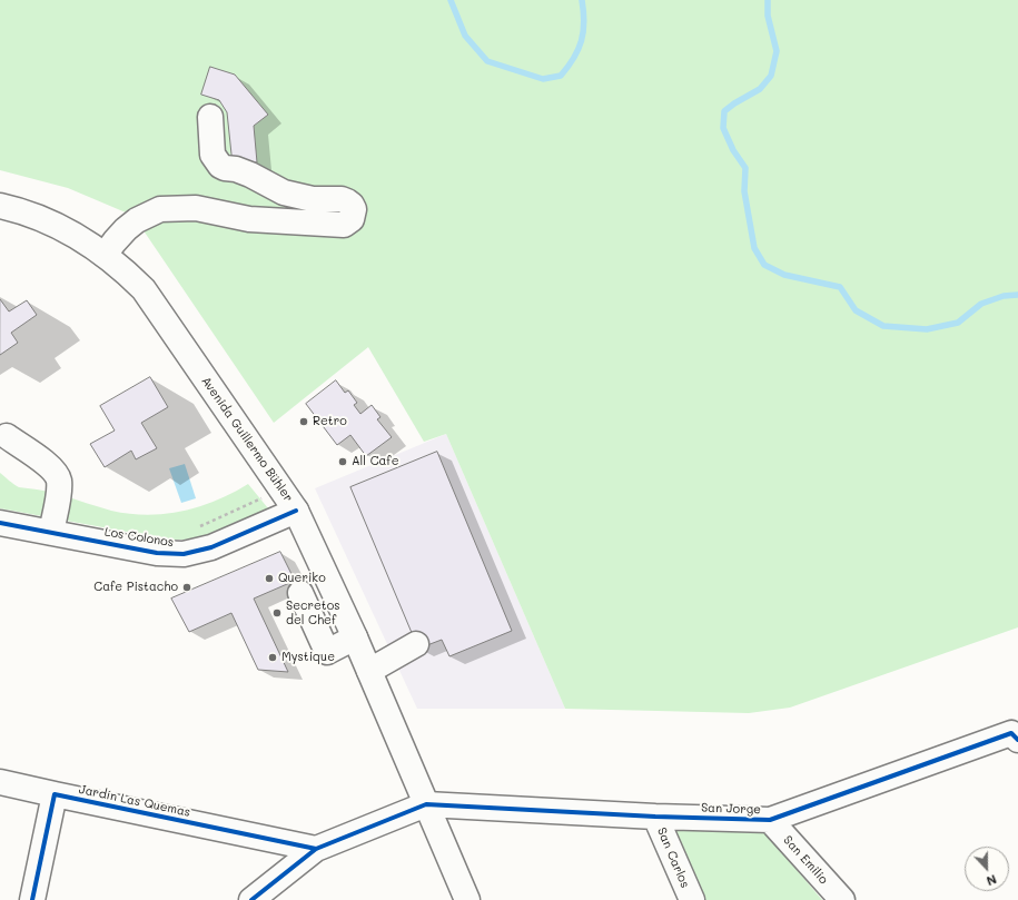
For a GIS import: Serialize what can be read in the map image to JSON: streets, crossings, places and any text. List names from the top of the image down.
{
  "streets": {
    "street": [
      "Avenida Guillermo Bühler",
      "Los Colonos",
      "Jardín Las Quemas",
      "San Jorge",
      "San Carlos",
      "San Emilio"
    ]
  },
  "crossings": [
    ["Avenida Guillermo Bühler", "Los Colonos"],
    ["Avenida Guillermo Bühler", "San Jorge"],
    ["San Jorge", "San Carlos"],
    ["San Jorge", "San Emilio"]
  ],
  "places": [
    "Retro",
    "All Cafe",
    "Queriko",
    "Cafe Pistacho",
    "Secretos del Chef",
    "Mystique"
  ],
  "north": "bottom"
}
